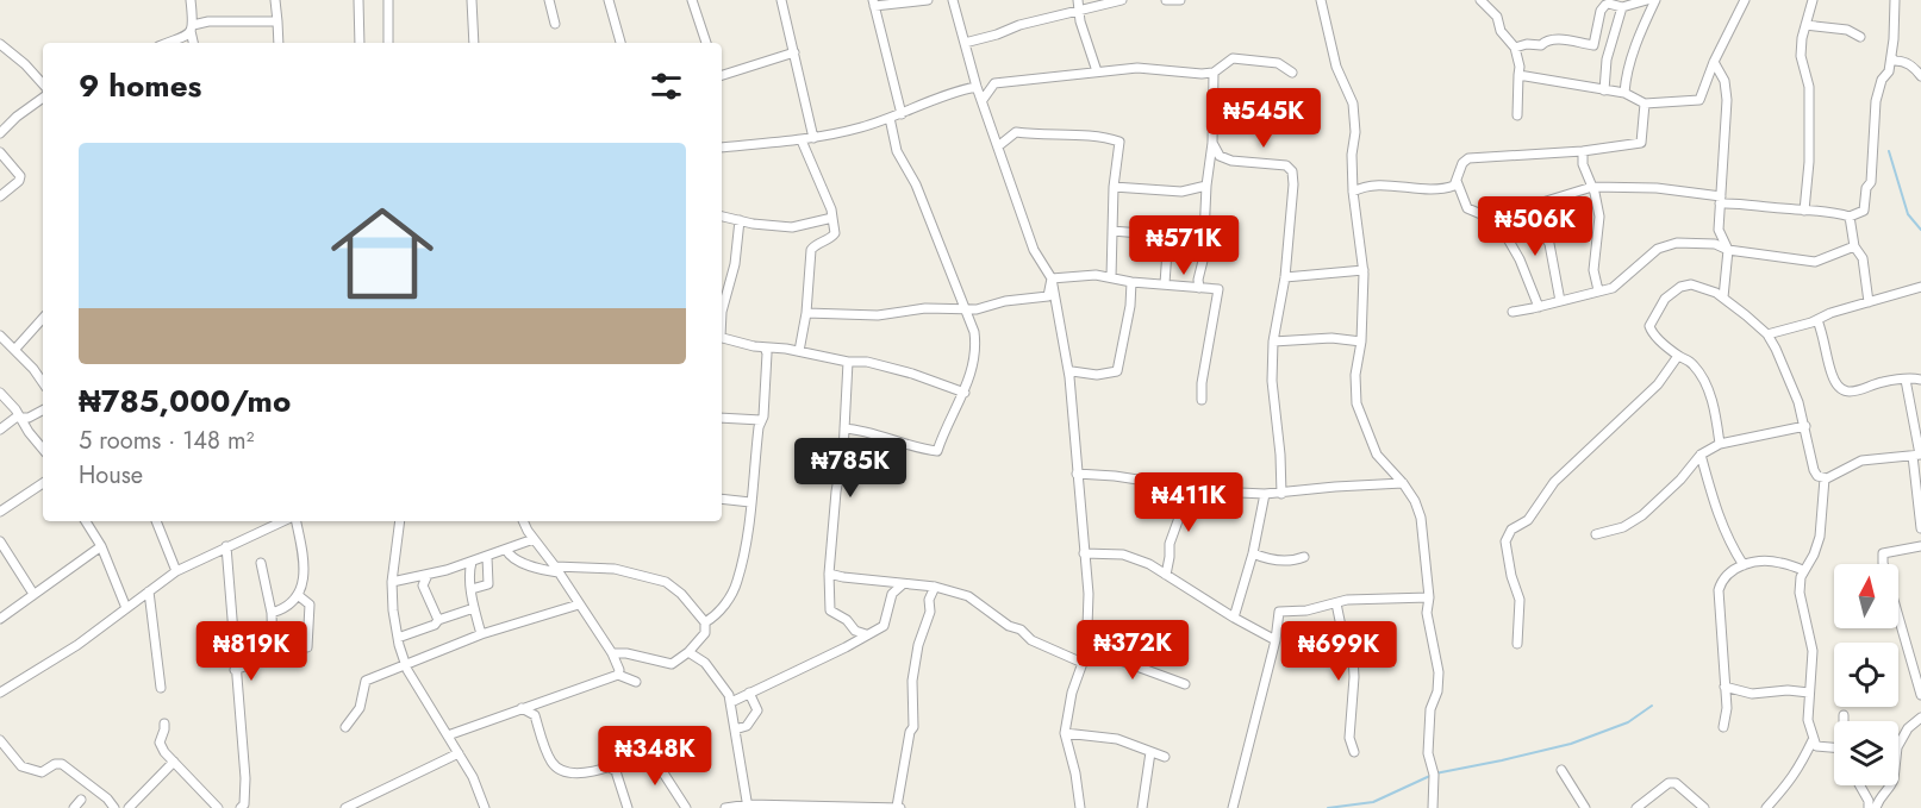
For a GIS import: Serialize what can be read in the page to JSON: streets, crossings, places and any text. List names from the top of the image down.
{
  "north": "top",
  "page": {
    "heading": "9 homes",
    "price": [
      "₦545K",
      "₦506K",
      "₦571K",
      "₦785K",
      "₦411K",
      "₦372K",
      "₦819K",
      "₦699K",
      "₦348K"
    ],
    "list": [
      {
        "name": "₦785,000/mo",
        "note": "5 rooms · 148 m² · House"
      }
    ]
  }
}
